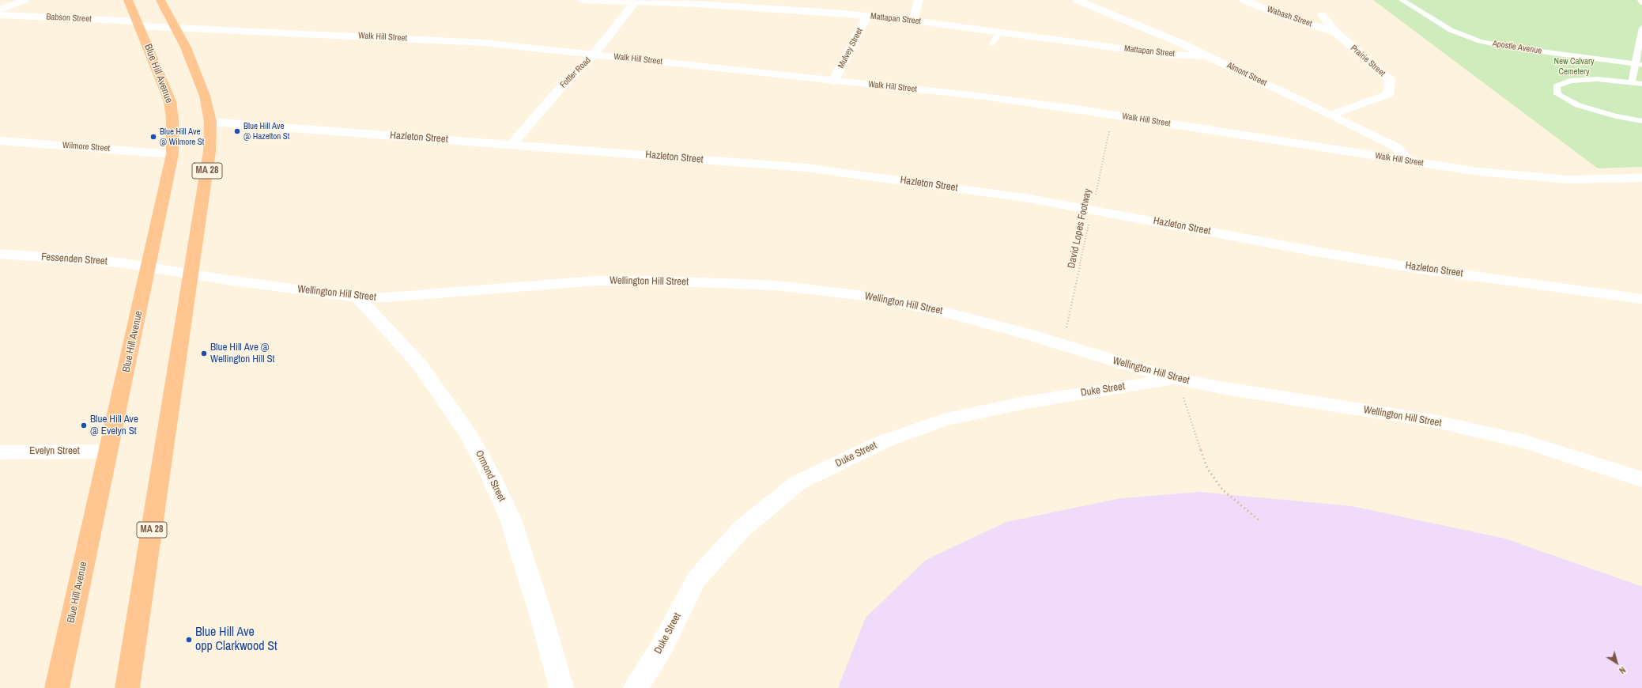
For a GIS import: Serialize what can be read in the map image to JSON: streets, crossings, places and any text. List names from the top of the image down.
{
  "streets": {
    "highway": ["Blue Hill Avenue", "MA 28"],
    "street": [
      "Wabash Street",
      "Babson Street",
      "Mattapan Street",
      "Walk Hill Street",
      "Mulvey Street",
      "Prairie Street",
      "Fottler Road",
      "Almont Street",
      "Hazleton Street",
      "Wilmore Street",
      "Fessenden Street",
      "Wellington Hill Street",
      "Duke Street",
      "Evelyn Street",
      "Ormond Street"
    ],
    "lane": ["Apostle Avenue"],
    "path": ["David Lopes Footway"]
  },
  "crossings": [
    ["Wabash Street", "Prairie Street"],
    ["Babson Street", "Walk Hill Street"],
    ["Babson Street", "Blue Hill Avenue"],
    ["Mattapan Street", "Mulvey Street"],
    ["Mattapan Street", "Fottler Road"],
    ["Mattapan Street", "Almont Street"],
    ["Walk Hill Street", "Mulvey Street"],
    ["Walk Hill Street", "Fottler Road"],
    ["Walk Hill Street", "Blue Hill Avenue"],
    ["Walk Hill Street", "Almont Street"],
    ["Walk Hill Street", "MA 28"],
    ["Walk Hill Street", "David Lopes Footway"],
    ["Prairie Street", "Almont Street"],
    ["Fottler Road", "Hazleton Street"],
    ["Blue Hill Avenue", "Wilmore Street"],
    ["Blue Hill Avenue", "Fessenden Street"],
    ["Blue Hill Avenue", "Wellington Hill Street"],
    ["Blue Hill Avenue", "Evelyn Street"],
    ["Hazleton Street", "MA 28"],
    ["Hazleton Street", "David Lopes Footway"],
    ["MA 28", "Wellington Hill Street"],
    ["David Lopes Footway", "Wellington Hill Street"],
    ["Fessenden Street", "Wellington Hill Street"],
    ["Wellington Hill Street", "Duke Street"],
    ["Wellington Hill Street", "Ormond Street"]
  ],
  "parks": ["New Calvary Cemetery"],
  "places": [
    "Blue Hill Ave @ Hazelton St",
    "Blue Hill Ave @ Wilmore St",
    "Blue Hill Ave @ Wellington Hill St",
    "Blue Hill Ave @ Evelyn St",
    "Blue Hill Ave opp Clarkwood St"
  ],
  "north": "bottom right"
}
